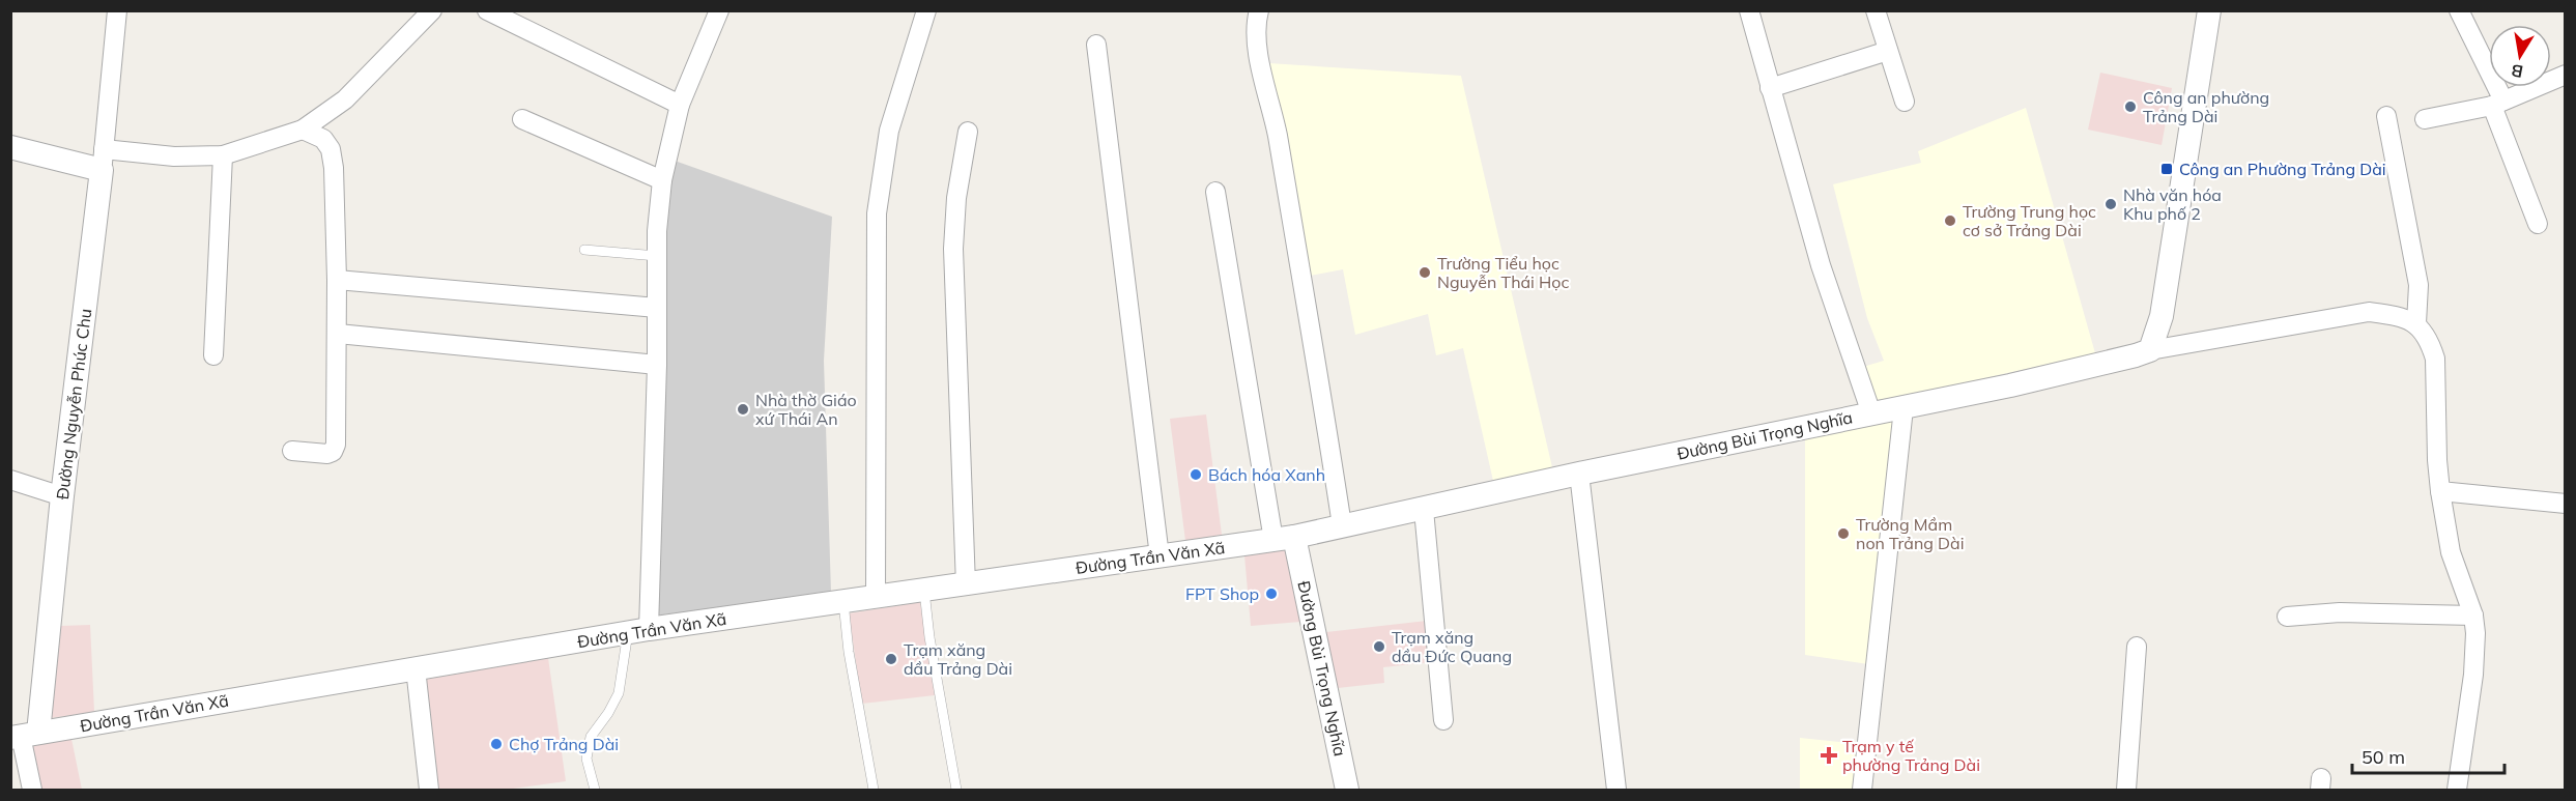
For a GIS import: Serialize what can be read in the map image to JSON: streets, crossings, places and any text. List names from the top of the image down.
{
  "streets": {
    "street": ["Đường Nguyễn Phúc Chu", "Đường Bùi Trọng Nghĩa", "Đường Trần Văn Xã"]
  },
  "crossings": [
    ["Đường Nguyễn Phúc Chu", "Đường Trần Văn Xã"],
    ["Đường Bùi Trọng Nghĩa", "Đường Trần Văn Xã"]
  ],
  "places": {
    "other": [
      "Công an phường Trảng Dài",
      "Nhà văn hóa Khu phố 2",
      "Trường Trung học cơ sở Trảng Dài",
      "Trường Tiểu học Nguyễn Thái Học",
      "Nhà thờ Giáo xứ Thái An",
      "Bách hóa Xanh",
      "Trường Mầm non Trảng Dài",
      "FPT Shop",
      "Trạm xăng dầu Đức Quang",
      "Trạm xăng dầu Trảng Dài",
      "Chợ Trảng Dài"
    ],
    "transit": ["Công an Phường Trảng Dài"],
    "health": ["Trạm y tế phường Trảng Dài"]
  },
  "scale_bar": "50 m",
  "north": "bottom"
}
